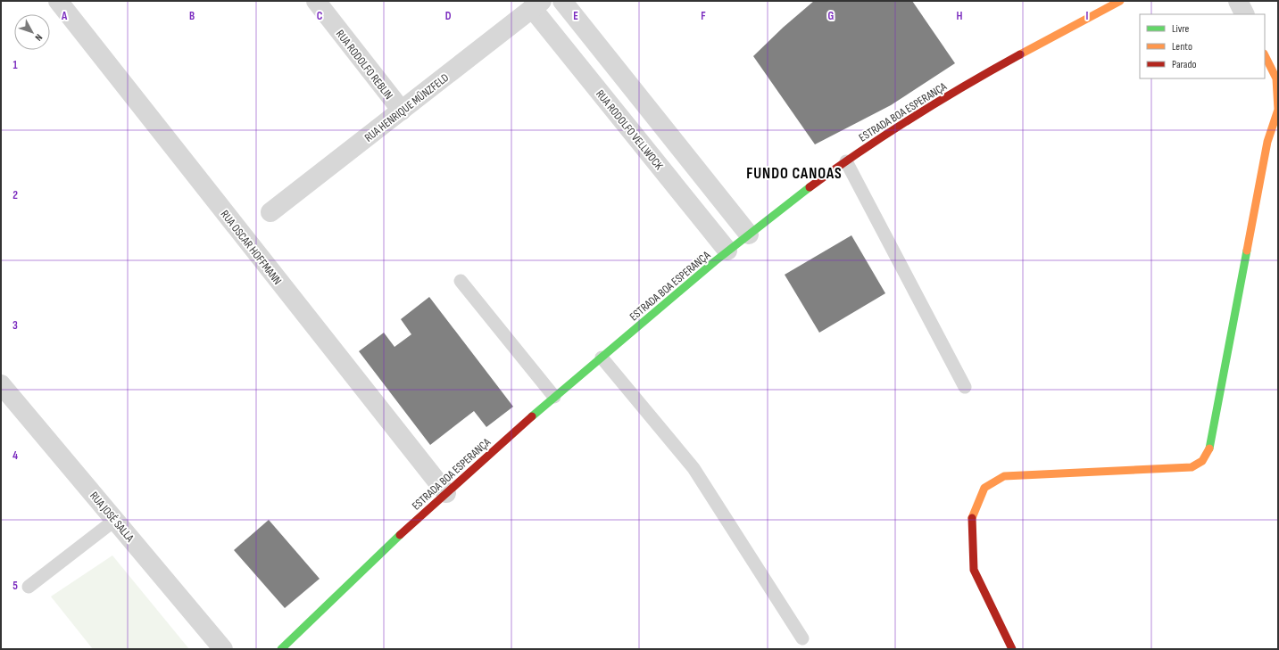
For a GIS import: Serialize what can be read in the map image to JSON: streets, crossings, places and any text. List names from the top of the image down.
{
  "streets": {
    "street": [
      "RUA RODOLFO REBLIN",
      "RUA HENRIQUE MÜNZFELD",
      "ESTRADA BOA ESPERANÇA",
      "RUA RODOLFO VELLWOCK",
      "RUA OSCAR HOFFMANN",
      "RUA JOSÉ SALLA"
    ]
  },
  "crossings": [
    ["RUA RODOLFO REBLIN", "RUA HENRIQUE MÜNZFELD"],
    ["RUA HENRIQUE MÜNZFELD", "RUA RODOLFO VELLWOCK"],
    ["ESTRADA BOA ESPERANÇA", "RUA RODOLFO VELLWOCK"],
    ["ESTRADA BOA ESPERANÇA", "RUA OSCAR HOFFMANN"]
  ],
  "districts": ["FUNDO CANOAS"],
  "legend": ["Livre", "Lento", "Parado"],
  "north": "bottom right",
  "grid": {
    "columns": [
      "A",
      "B",
      "C",
      "D",
      "E",
      "F",
      "G",
      "H",
      "I"
    ],
    "rows": [
      "1",
      "2",
      "3",
      "4",
      "5"
    ]
  }
}
